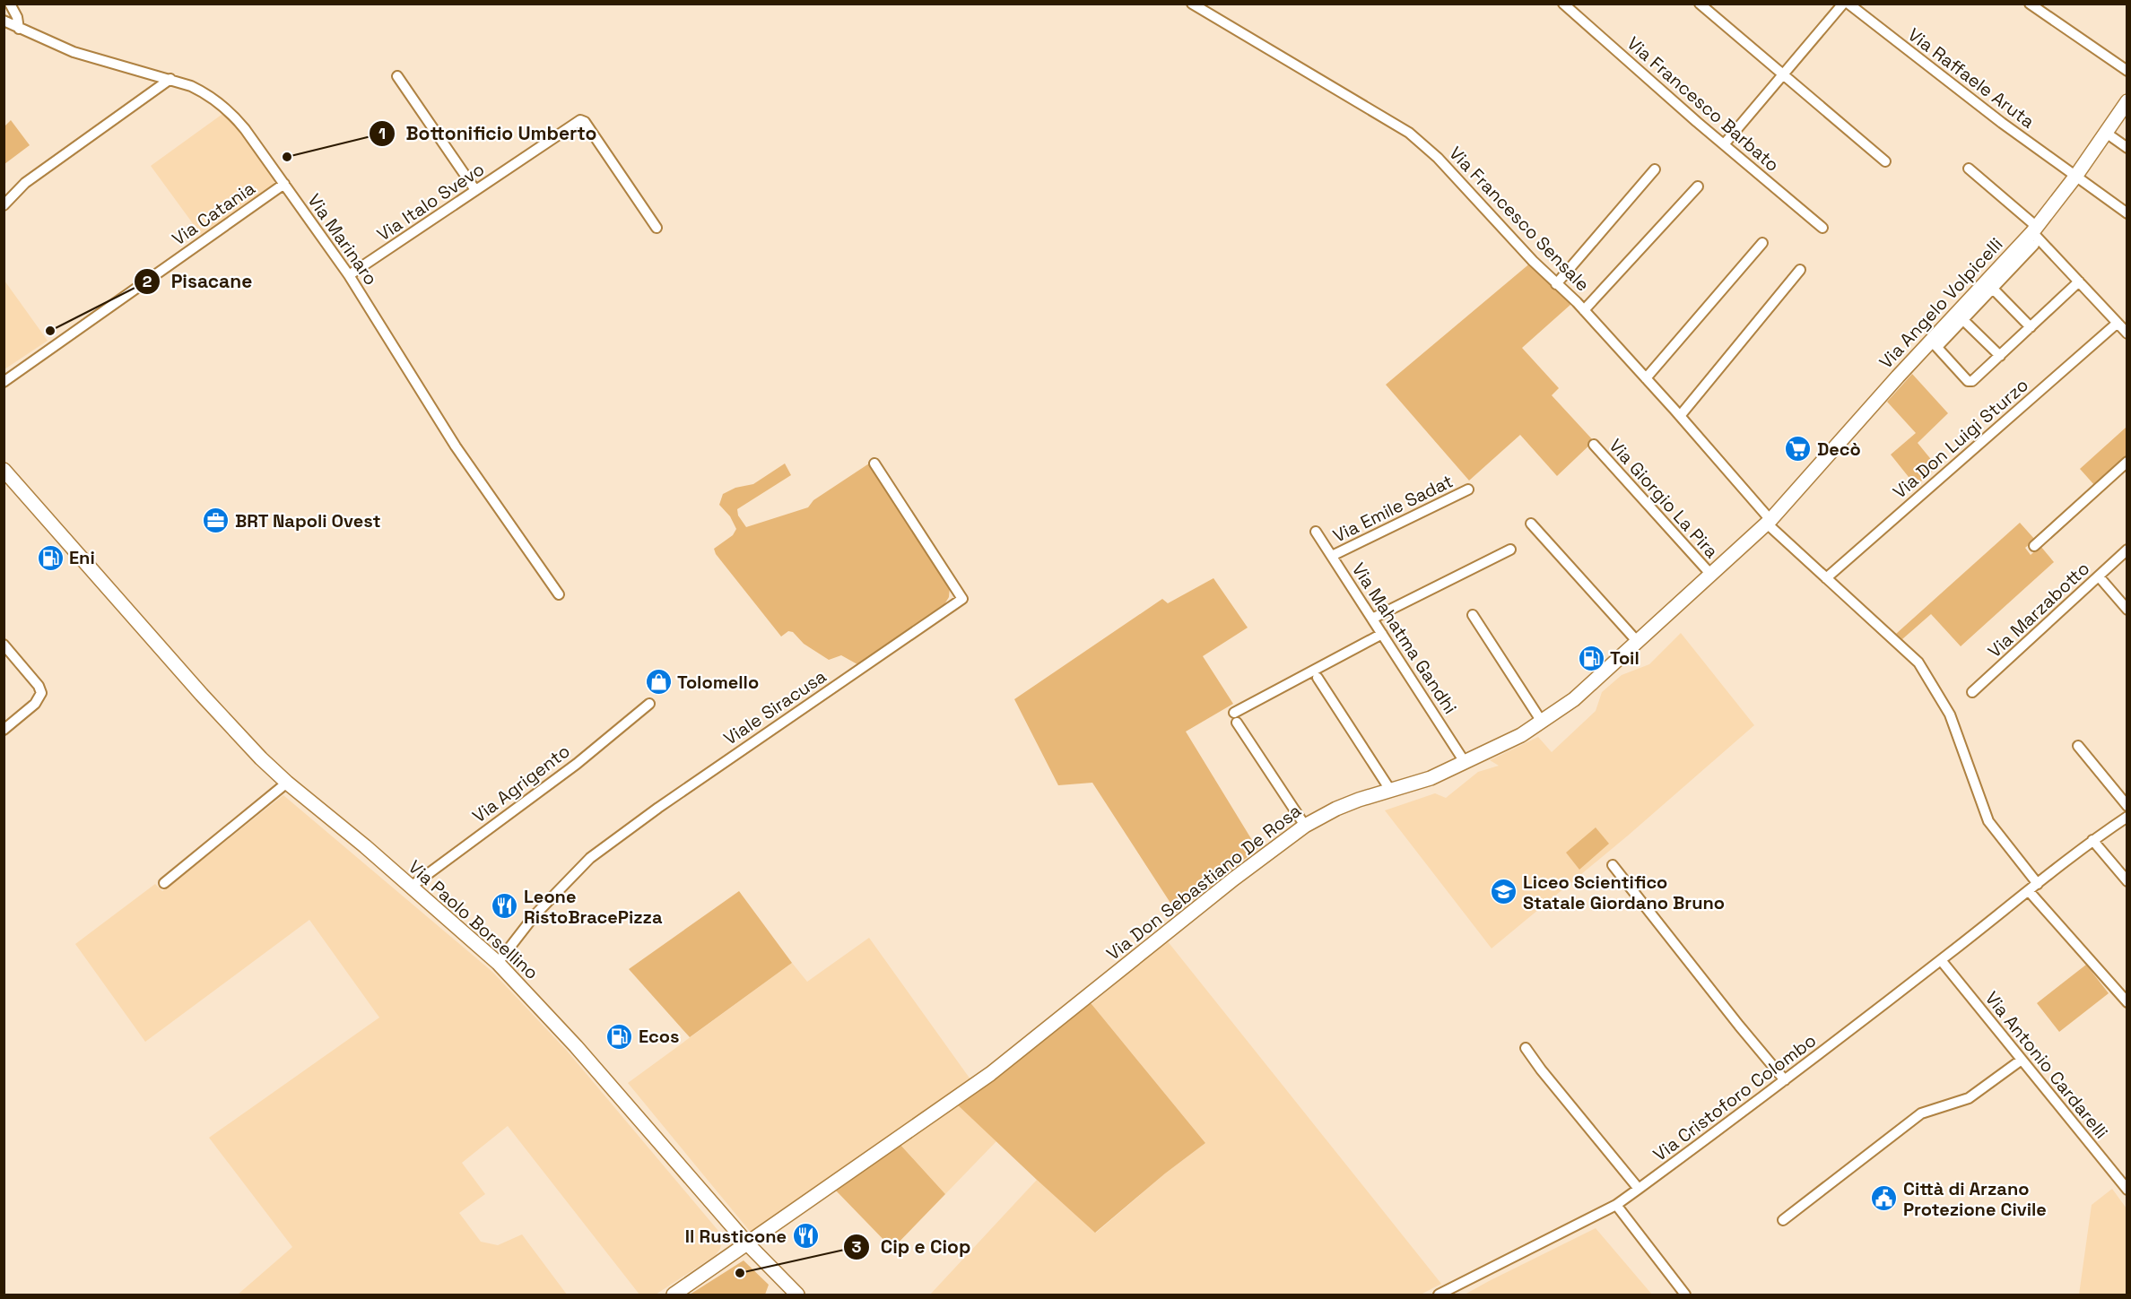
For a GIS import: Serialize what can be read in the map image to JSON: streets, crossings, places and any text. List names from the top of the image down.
{
  "streets": {
    "street": [
      "Via Raffaele Aruta",
      "Via Francesco Barbato",
      "Via Italo Svevo",
      "Via Catania",
      "Via Francesco Sensale",
      "Via Marinaro",
      "Via Angelo Volpicelli",
      "Via Don Luigi Sturzo",
      "Via Giorgio La Pira",
      "Via Emile Sadat",
      "Via Marzabotto",
      "Via Mahatma Gandhi",
      "Viale Siracusa",
      "Via Agrigento",
      "Via Don Sebastiano De Rosa",
      "Via Paolo Borsellino",
      "Via Antonio Cardarelli",
      "Via Cristoforo Colombo"
    ]
  },
  "crossings": [
    ["Via Raffaele Aruta", "Via Angelo Volpicelli"],
    ["Via Italo Svevo", "Via Marinaro"],
    ["Via Catania", "Via Marinaro"],
    ["Via Francesco Sensale", "Via Angelo Volpicelli"],
    ["Via Francesco Sensale", "Via Don Luigi Sturzo"],
    ["Via Francesco Sensale", "Via Don Sebastiano De Rosa"],
    ["Via Francesco Sensale", "Via Cristoforo Colombo"],
    ["Via Angelo Volpicelli", "Via Don Sebastiano De Rosa"],
    ["Via Giorgio La Pira", "Via Don Sebastiano De Rosa"],
    ["Via Emile Sadat", "Via Mahatma Gandhi"],
    ["Via Mahatma Gandhi", "Via Don Sebastiano De Rosa"],
    ["Viale Siracusa", "Via Paolo Borsellino"],
    ["Via Agrigento", "Via Paolo Borsellino"],
    ["Via Don Sebastiano De Rosa", "Via Paolo Borsellino"],
    ["Via Antonio Cardarelli", "Via Cristoforo Colombo"]
  ],
  "places": {
    "other": ["Bottonificio Umberto", "Pisacane", "Cip e Ciop"],
    "supermarket": ["Decò"],
    "office": ["BRT Napoli Ovest"],
    "fuel station": ["Eni", "Toil", "Ecos"],
    "shop": ["Tolomello"],
    "school or university": ["Liceo Scientifico Statale Giordano Bruno"],
    "restaurant": ["Leone RistoBracePizza", "Il Rusticone"],
    "public building": ["Città di Arzano Protezione Civile"]
  }
}
